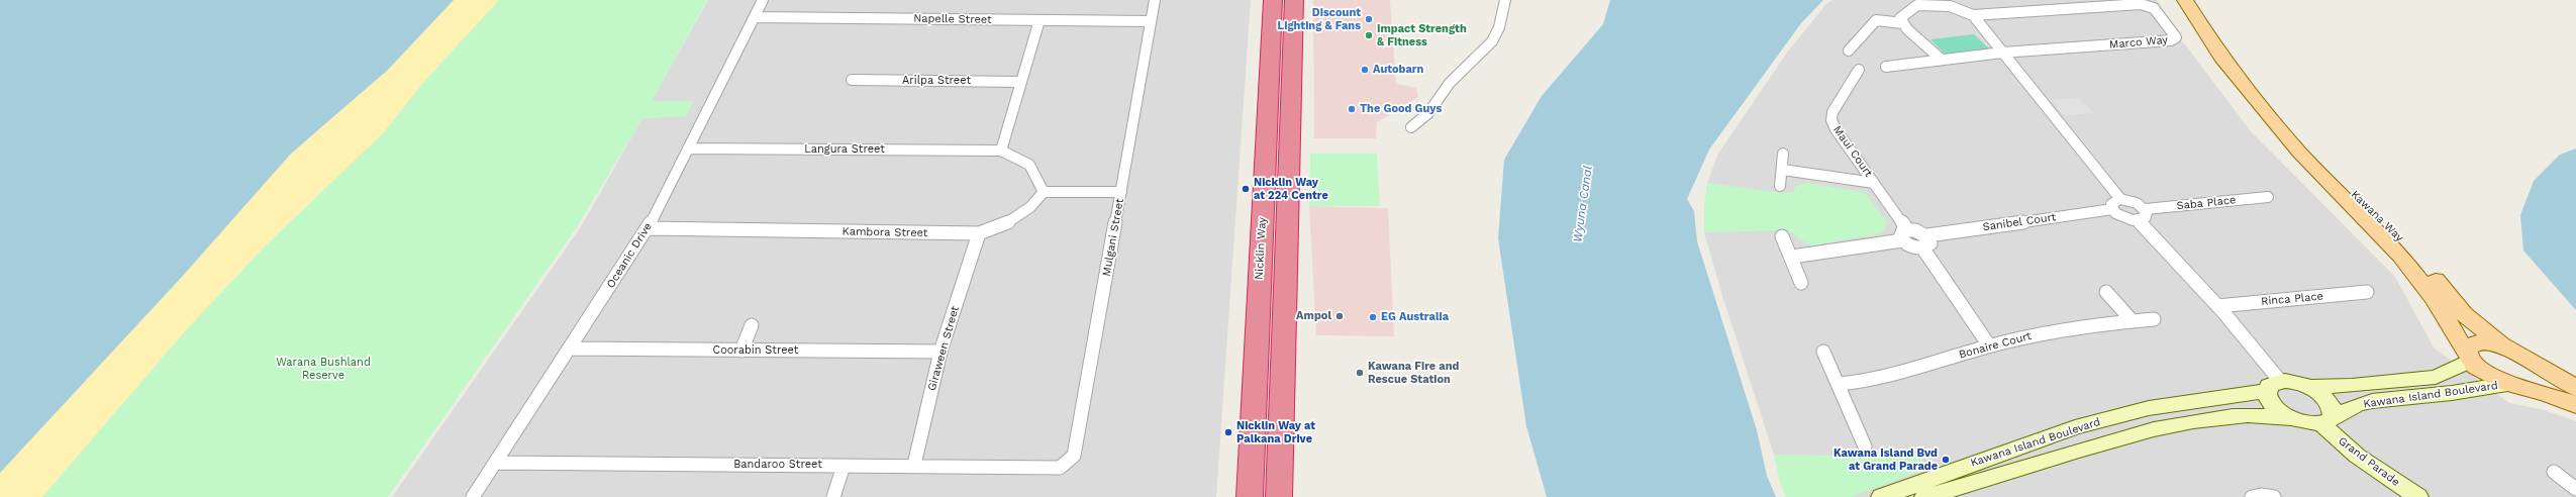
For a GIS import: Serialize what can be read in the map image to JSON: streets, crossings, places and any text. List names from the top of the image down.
{
  "streets": {
    "highway": ["Nicklin Way"],
    "main road": ["Kawana Way", "Kawana Island Boulevard", "Grand Parade"],
    "street": [
      "Napelle Street",
      "Marco Way",
      "Arilpa Street",
      "Langura Street",
      "Maui Court",
      "Saba Place",
      "Sanibel Court",
      "Kambora Street",
      "Mulgani Street",
      "Oceanic Drive",
      "Rinca Place",
      "Bonaire Court",
      "Giraween Street",
      "Coorabin Street",
      "Bandaroo Street"
    ]
  },
  "crossings": [
    ["Napelle Street", "Mulgani Street"],
    ["Napelle Street", "Oceanic Drive"],
    ["Langura Street", "Oceanic Drive"],
    ["Kawana Way", "Kawana Island Boulevard"],
    ["Kambora Street", "Oceanic Drive"],
    ["Kambora Street", "Giraween Street"],
    ["Mulgani Street", "Bandaroo Street"],
    ["Oceanic Drive", "Coorabin Street"],
    ["Oceanic Drive", "Bandaroo Street"],
    ["Giraween Street", "Coorabin Street"],
    ["Giraween Street", "Bandaroo Street"],
    ["Kawana Island Boulevard", "Grand Parade"]
  ],
  "water": ["Wyuna Canal"],
  "parks": ["Warana Bushland Reserve"],
  "places": [
    "Discount Lighting & Fans",
    "Impact Strength & Fitness",
    "Autobarn",
    "The Good Guys",
    "Nicklin Way at 224 Centre",
    "Ampol",
    "EG Australia",
    "Kawana Fire and Rescue Station",
    "Nicklin Way at Palkana Drive",
    "Kawana Island Bvd at Grand Parade"
  ]
}
